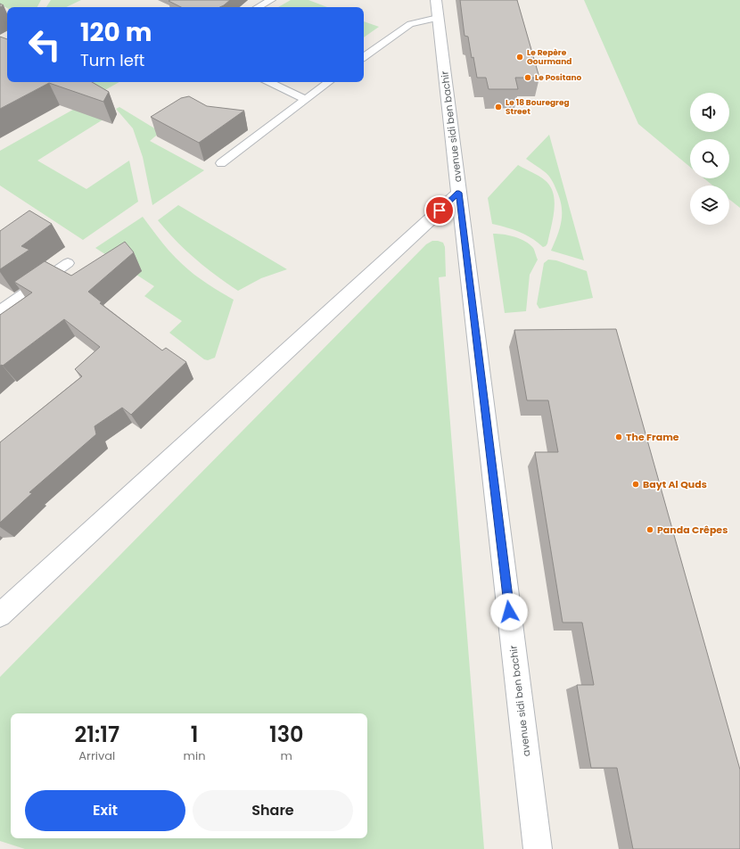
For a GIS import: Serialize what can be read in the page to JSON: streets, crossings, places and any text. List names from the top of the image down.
{
  "streets": {
    "street": ["avenue sidi ben bachir"]
  },
  "places": [
    "Le Repère Gourmand",
    "Le Positano",
    "Le 18 Bouregreg Street",
    "The Frame",
    "Bayt Al Quds",
    "Panda Crêpes"
  ],
  "page": {
    "turn": ["120 m", "Turn left"],
    "eta": [
      "21:17",
      "Arrival",
      "1",
      "min",
      "130",
      "m"
    ],
    "buttons": ["Exit", "Share"]
  }
}
